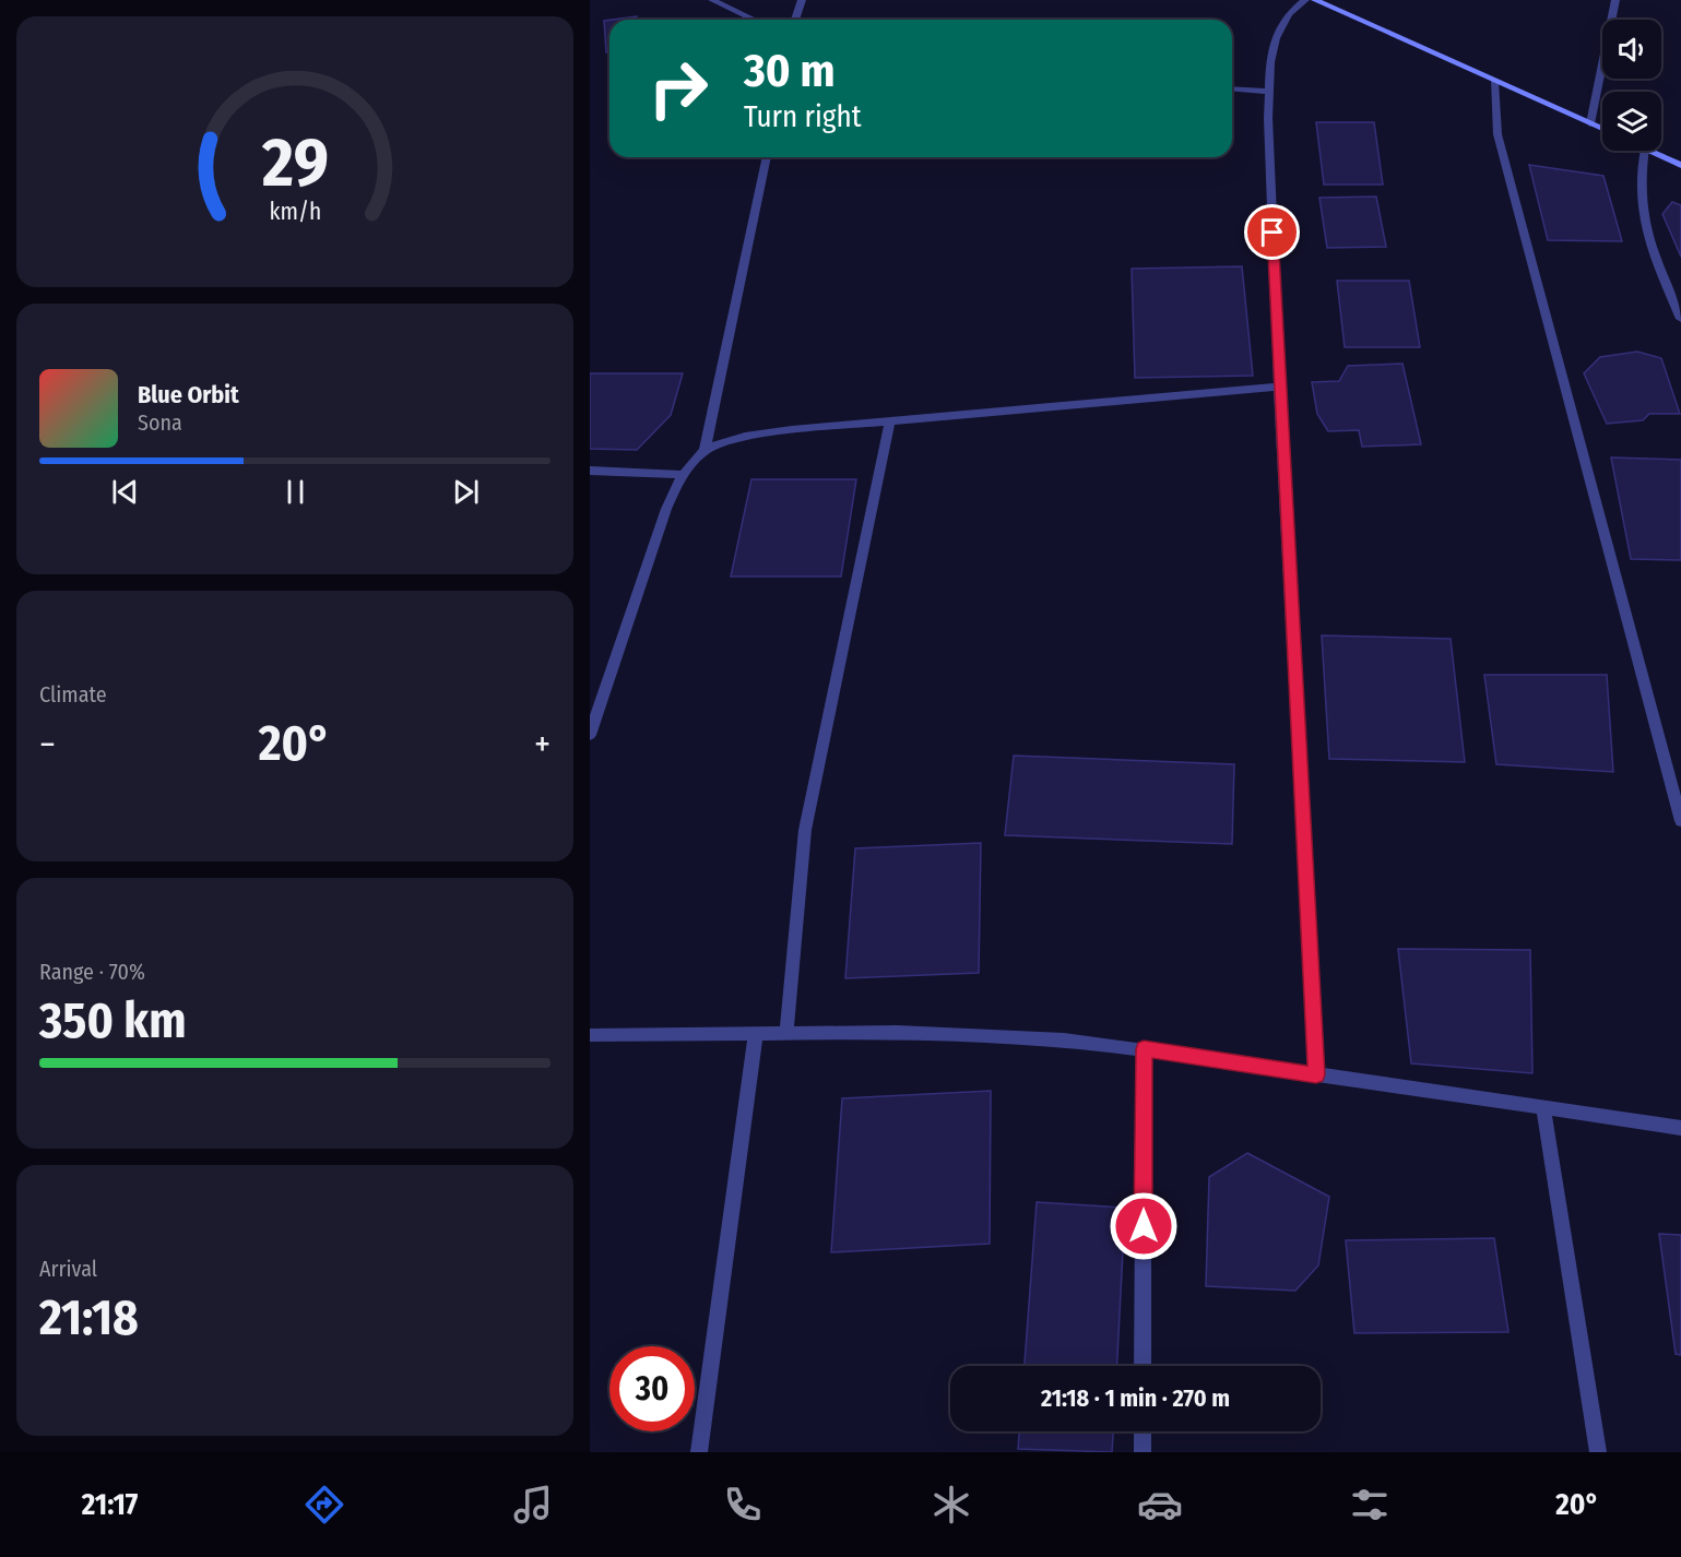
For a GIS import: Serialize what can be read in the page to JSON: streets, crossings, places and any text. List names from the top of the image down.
{
  "page": {
    "turn": ["30 m", "Turn right"],
    "song": ["Blue Orbit", "Sona"],
    "tile": [
      "Climate",
      ["Range · 70%", "350 km"],
      ["Arrival", "21:18"]
    ],
    "heat": ["−", "20°", "+"],
    "limit": "30",
    "trip": "21:18 · 1 min · 270 m",
    "tabs": ["21:17", "20°"],
    "gauge": ["29", "km/h"]
  }
}
